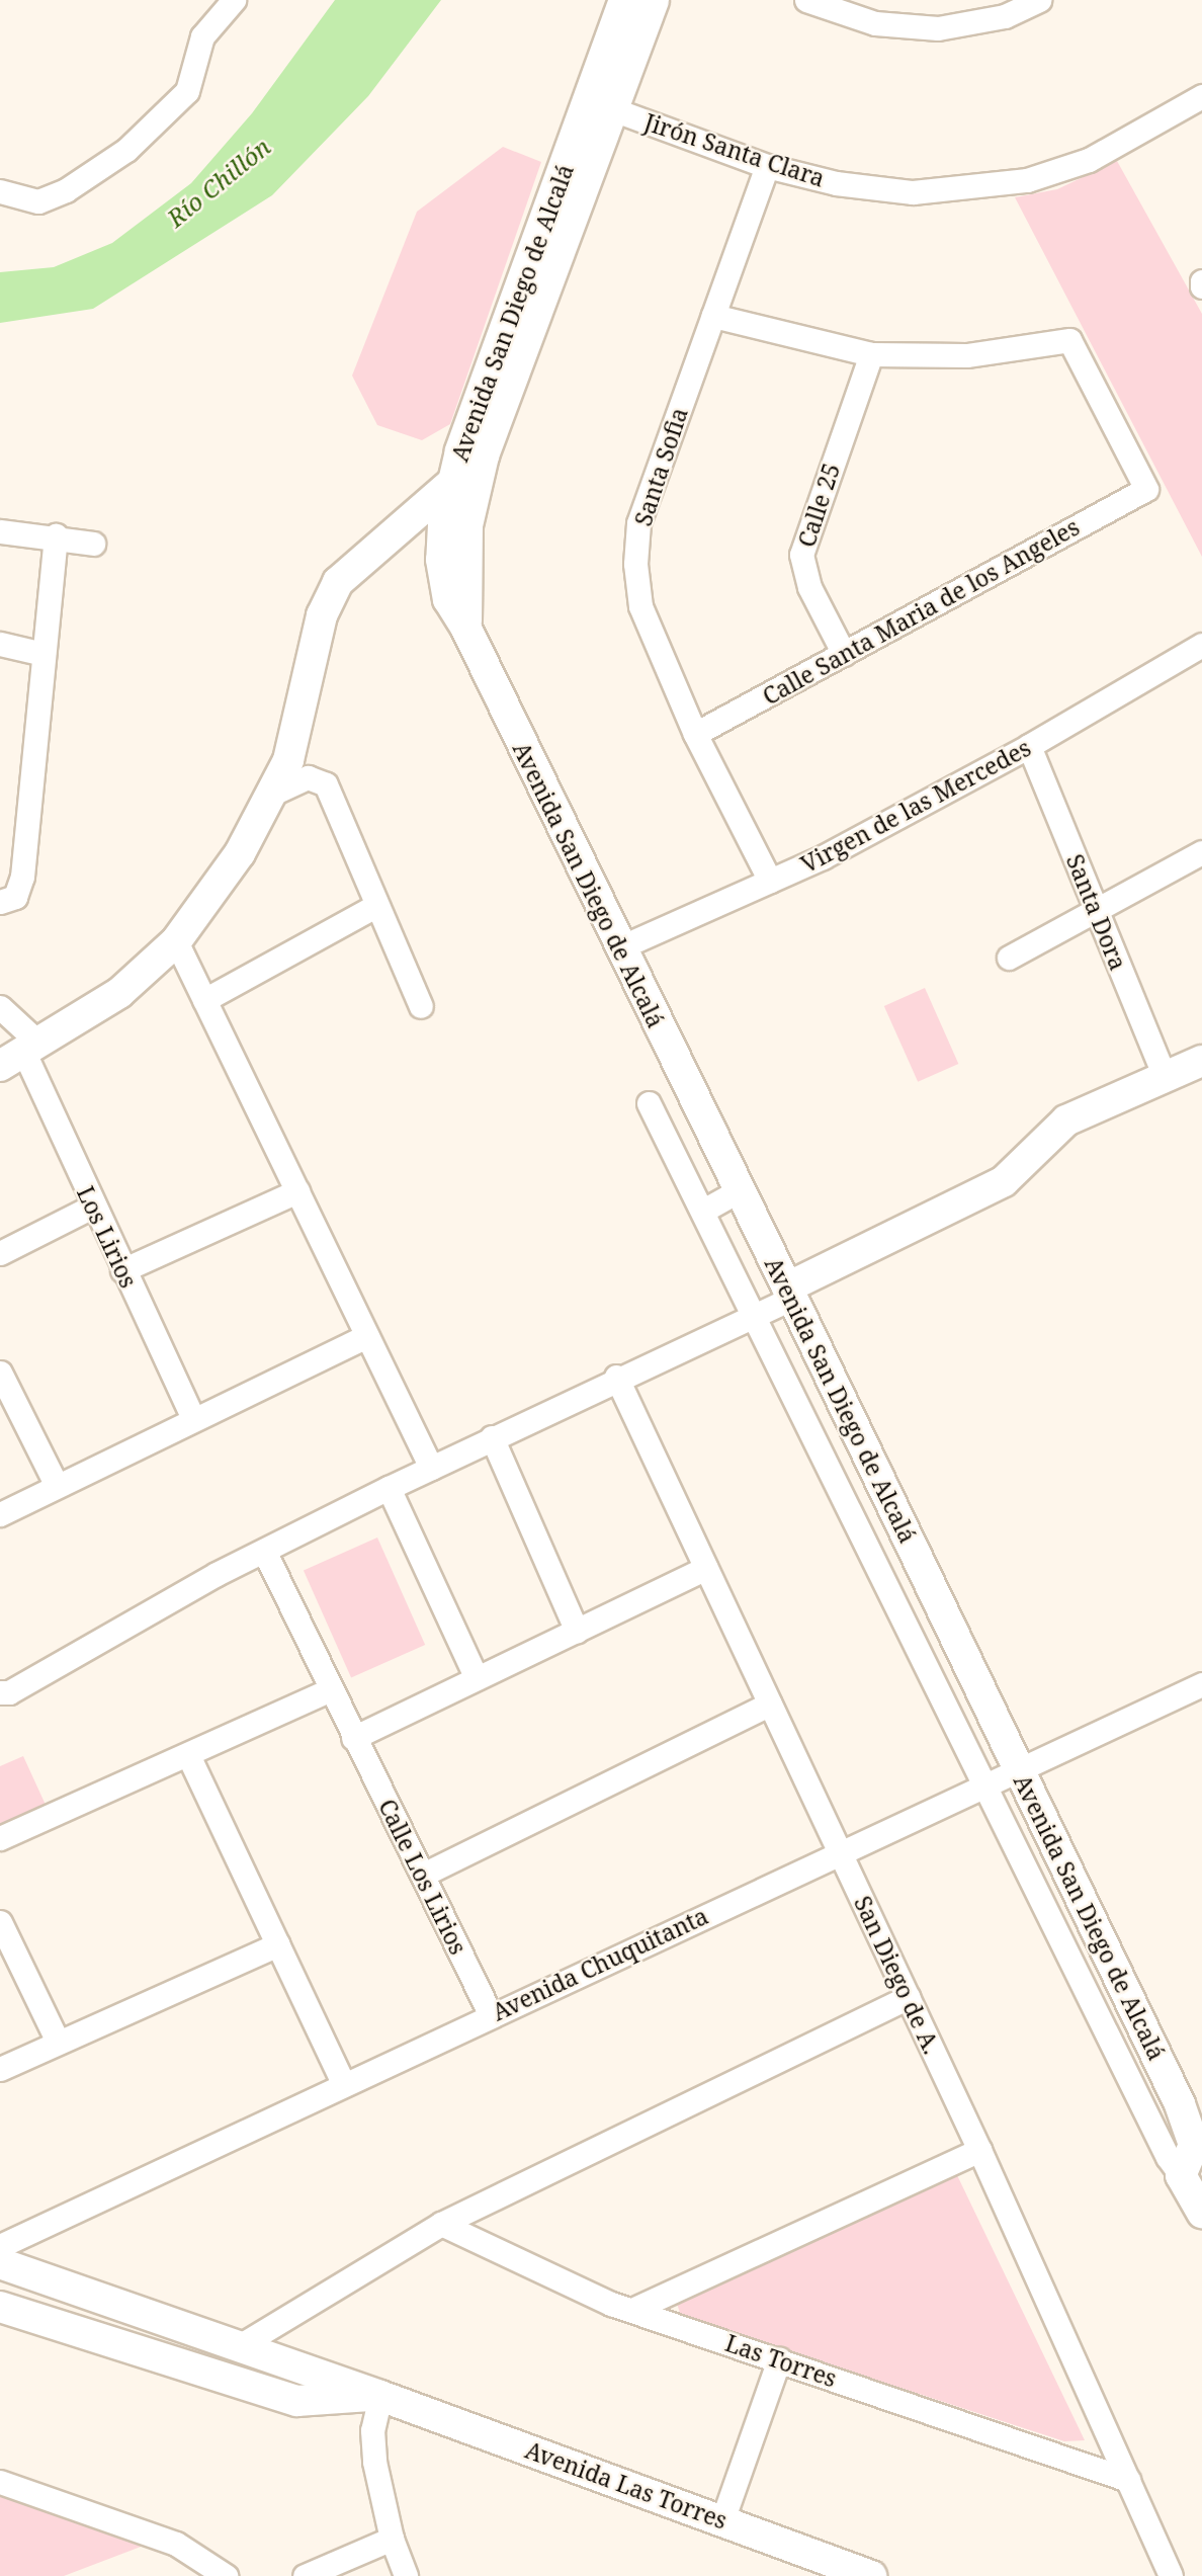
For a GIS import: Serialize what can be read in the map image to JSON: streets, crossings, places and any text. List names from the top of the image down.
{
  "streets": {
    "street": [
      "Jirón Santa Clara",
      "Avenida San Diego de Alcalá",
      "Santa Sofia",
      "Calle 25",
      "Calle Santa Maria de los Angeles",
      "Virgen de las Mercedes",
      "Santa Dora",
      "Los Lirios",
      "Calle Los Lirios",
      "Avenida Chuquitanta",
      "San Diego de A.",
      "Las Torres",
      "Avenida Las Torres"
    ]
  },
  "crossings": [
    ["Jirón Santa Clara", "Avenida San Diego de Alcalá"],
    ["Jirón Santa Clara", "Santa Sofia"],
    ["Avenida San Diego de Alcalá", "Virgen de las Mercedes"],
    ["Avenida San Diego de Alcalá", "Avenida Chuquitanta"],
    ["Santa Sofia", "Calle Santa Maria de los Angeles"],
    ["Santa Sofia", "Virgen de las Mercedes"],
    ["Calle 25", "Calle Santa Maria de los Angeles"],
    ["Virgen de las Mercedes", "Santa Dora"],
    ["Calle Los Lirios", "Avenida Chuquitanta"],
    ["Avenida Chuquitanta", "San Diego de A."],
    ["San Diego de A.", "Las Torres"]
  ],
  "water": ["Río Chillón"]
}
